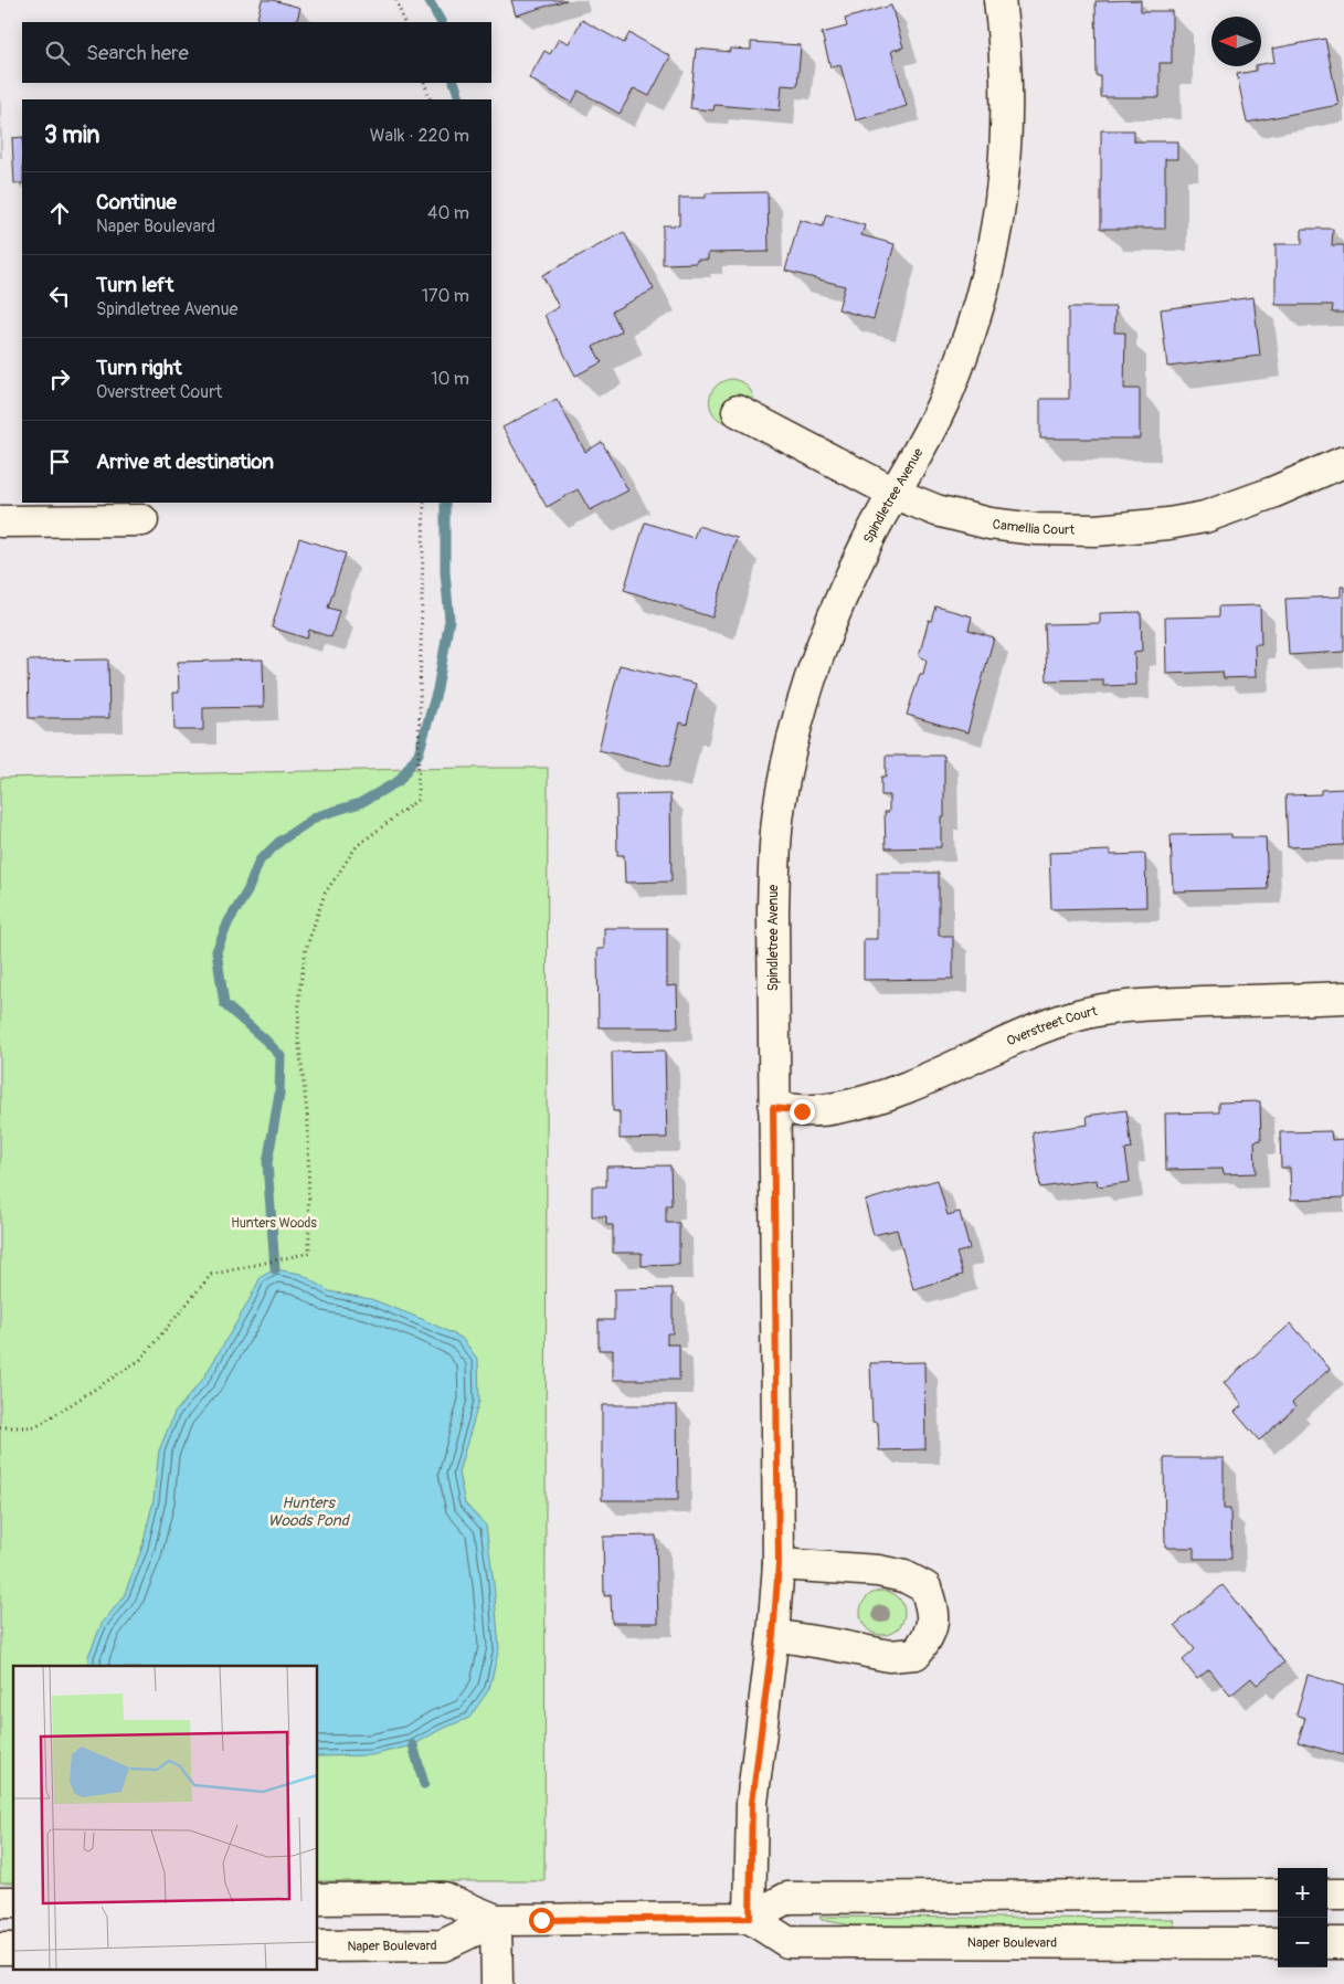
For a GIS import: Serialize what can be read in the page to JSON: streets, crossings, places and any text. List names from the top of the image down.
{
  "streets": {
    "street": [
      "Spindletree Avenue",
      "Camellia Court",
      "Overstreet Court",
      "Naper Boulevard"
    ]
  },
  "crossings": [
    ["Spindletree Avenue", "Camellia Court"],
    ["Spindletree Avenue", "Overstreet Court"],
    ["Spindletree Avenue", "Naper Boulevard"]
  ],
  "water": ["Hunters Woods Pond"],
  "parks": ["Hunters Woods"],
  "north": "left",
  "page": {
    "search": "Search here",
    "heading": ["3 min", "Walk · 220 m"],
    "list": [
      ["Continue", "Naper Boulevard", "40 m"],
      ["Turn left", "Spindletree Avenue", "170 m"],
      ["Turn right", "Overstreet Court", "10 m"],
      "Arrive at destination"
    ],
    "map_buttons": ["+", "−"]
  }
}
